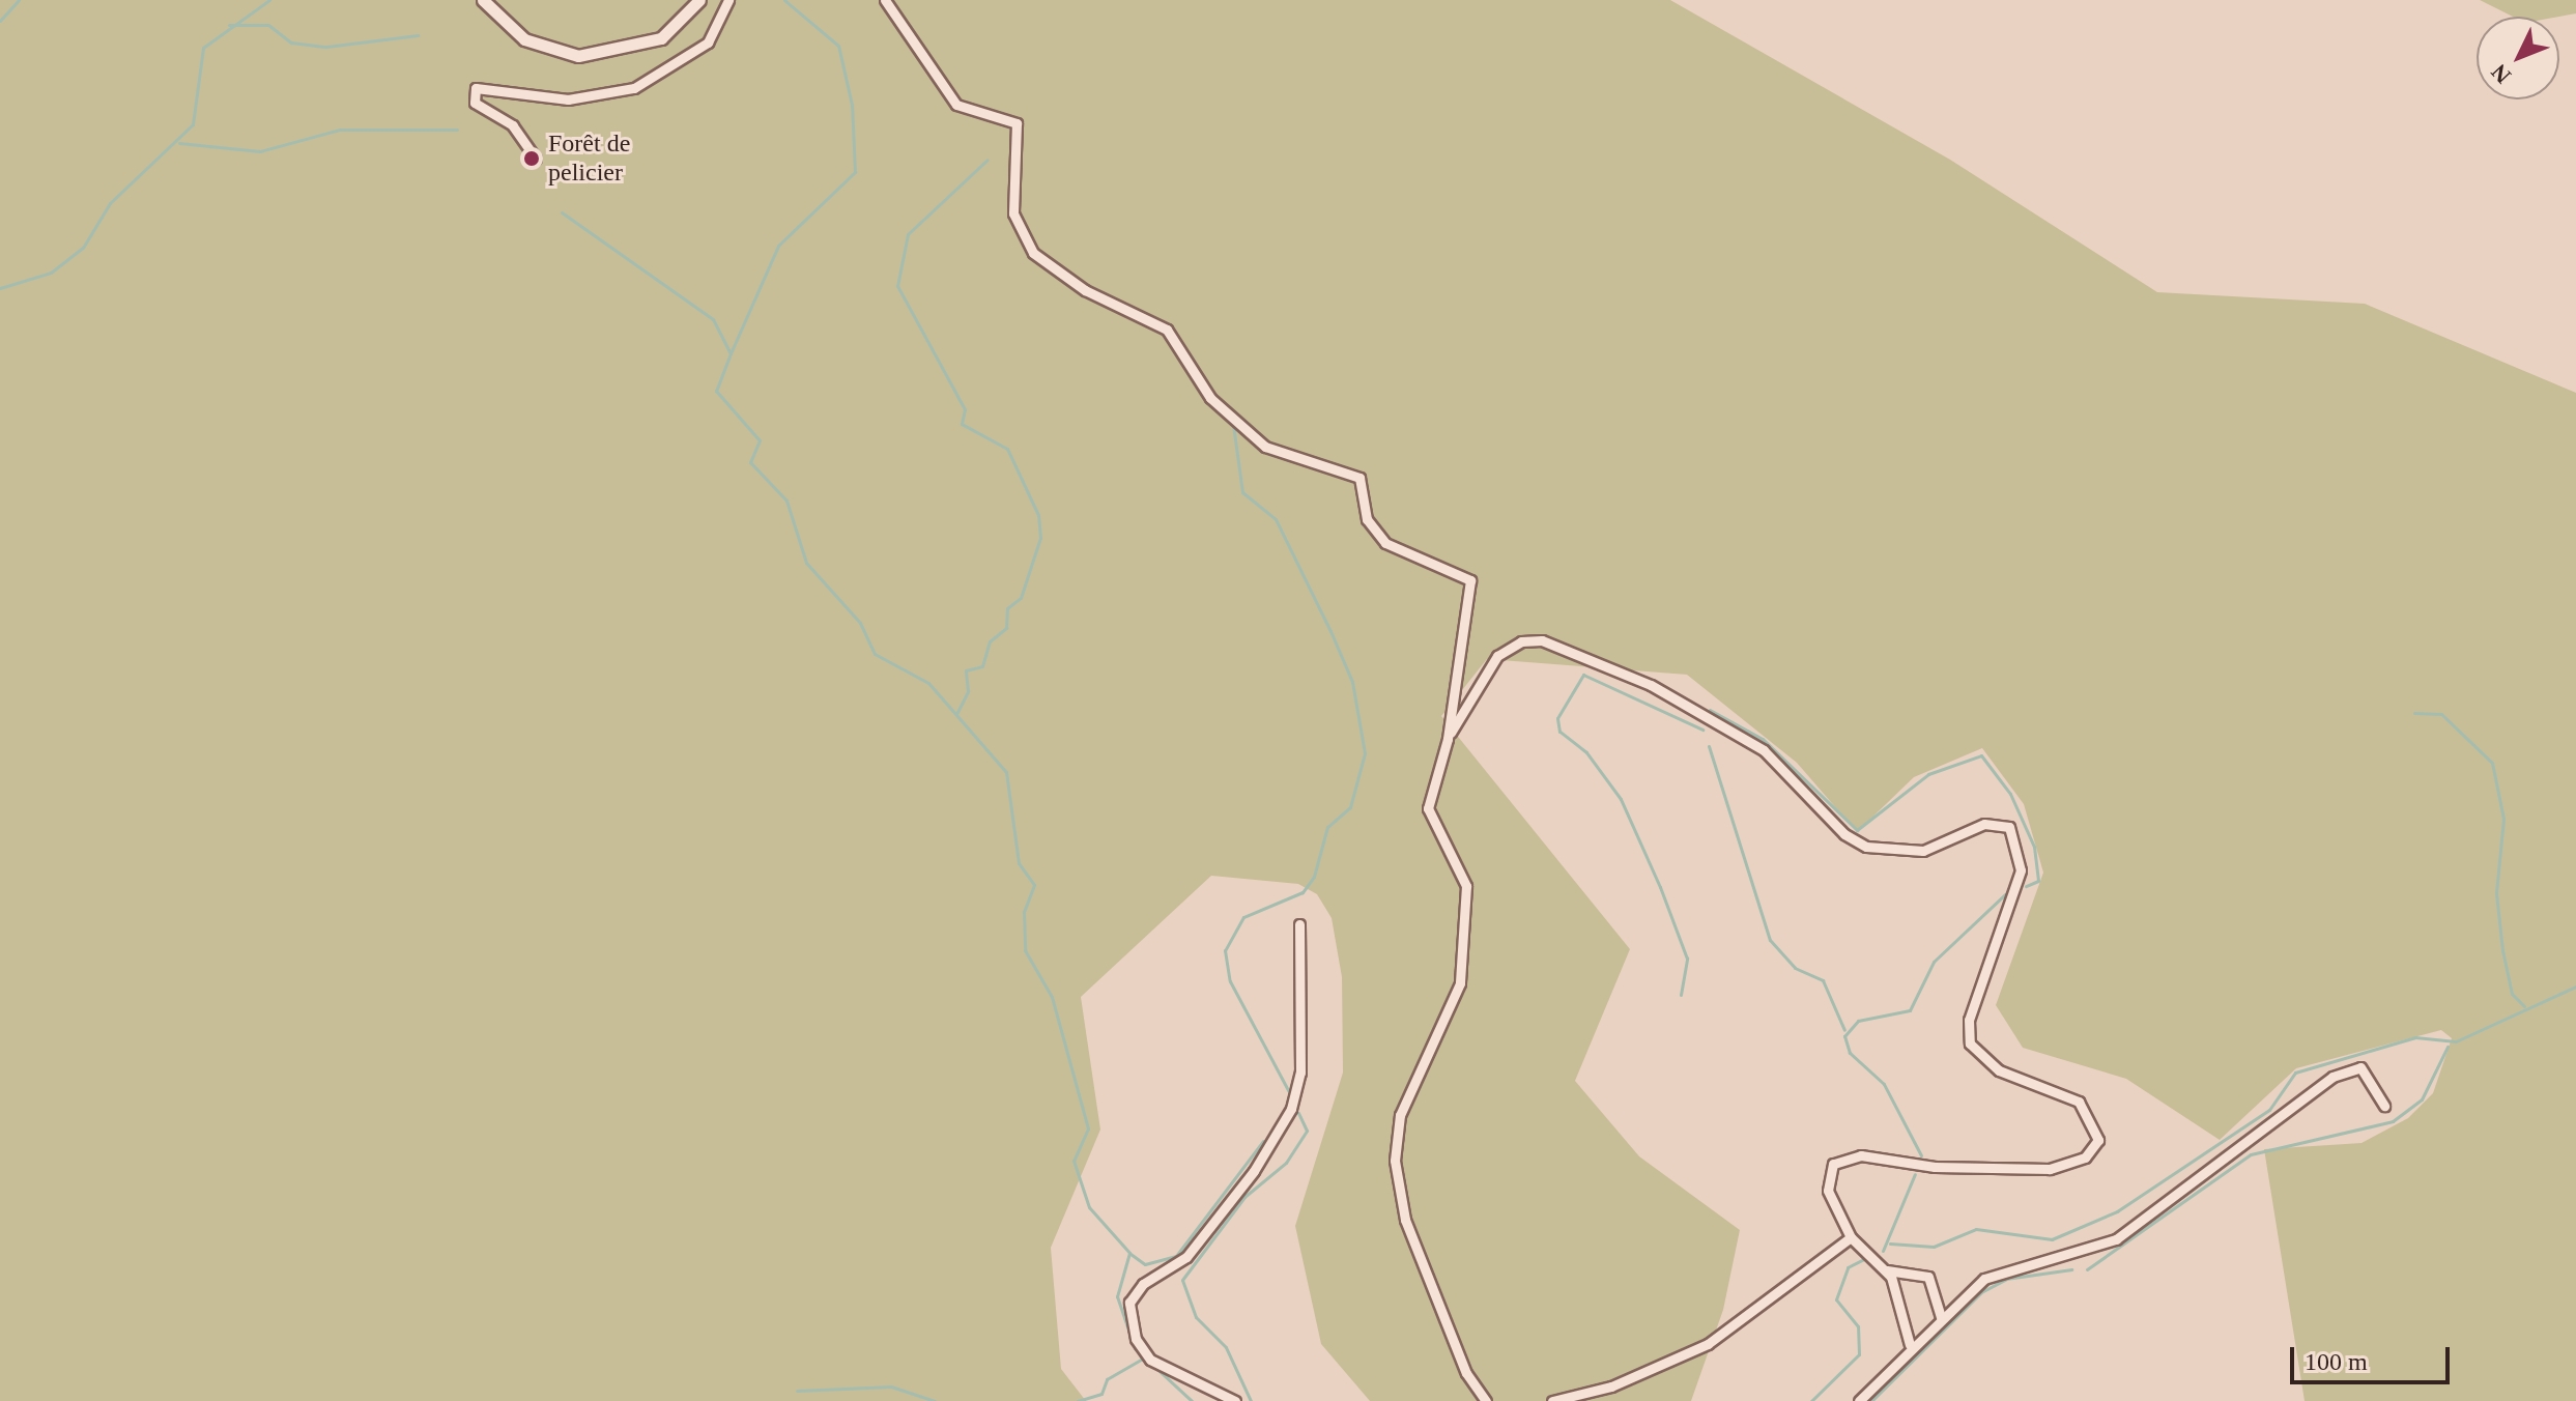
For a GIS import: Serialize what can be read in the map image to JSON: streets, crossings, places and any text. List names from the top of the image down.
{
  "places": ["Forêt de pelicier"],
  "scale_bar": "100 m",
  "north": "bottom left"
}
